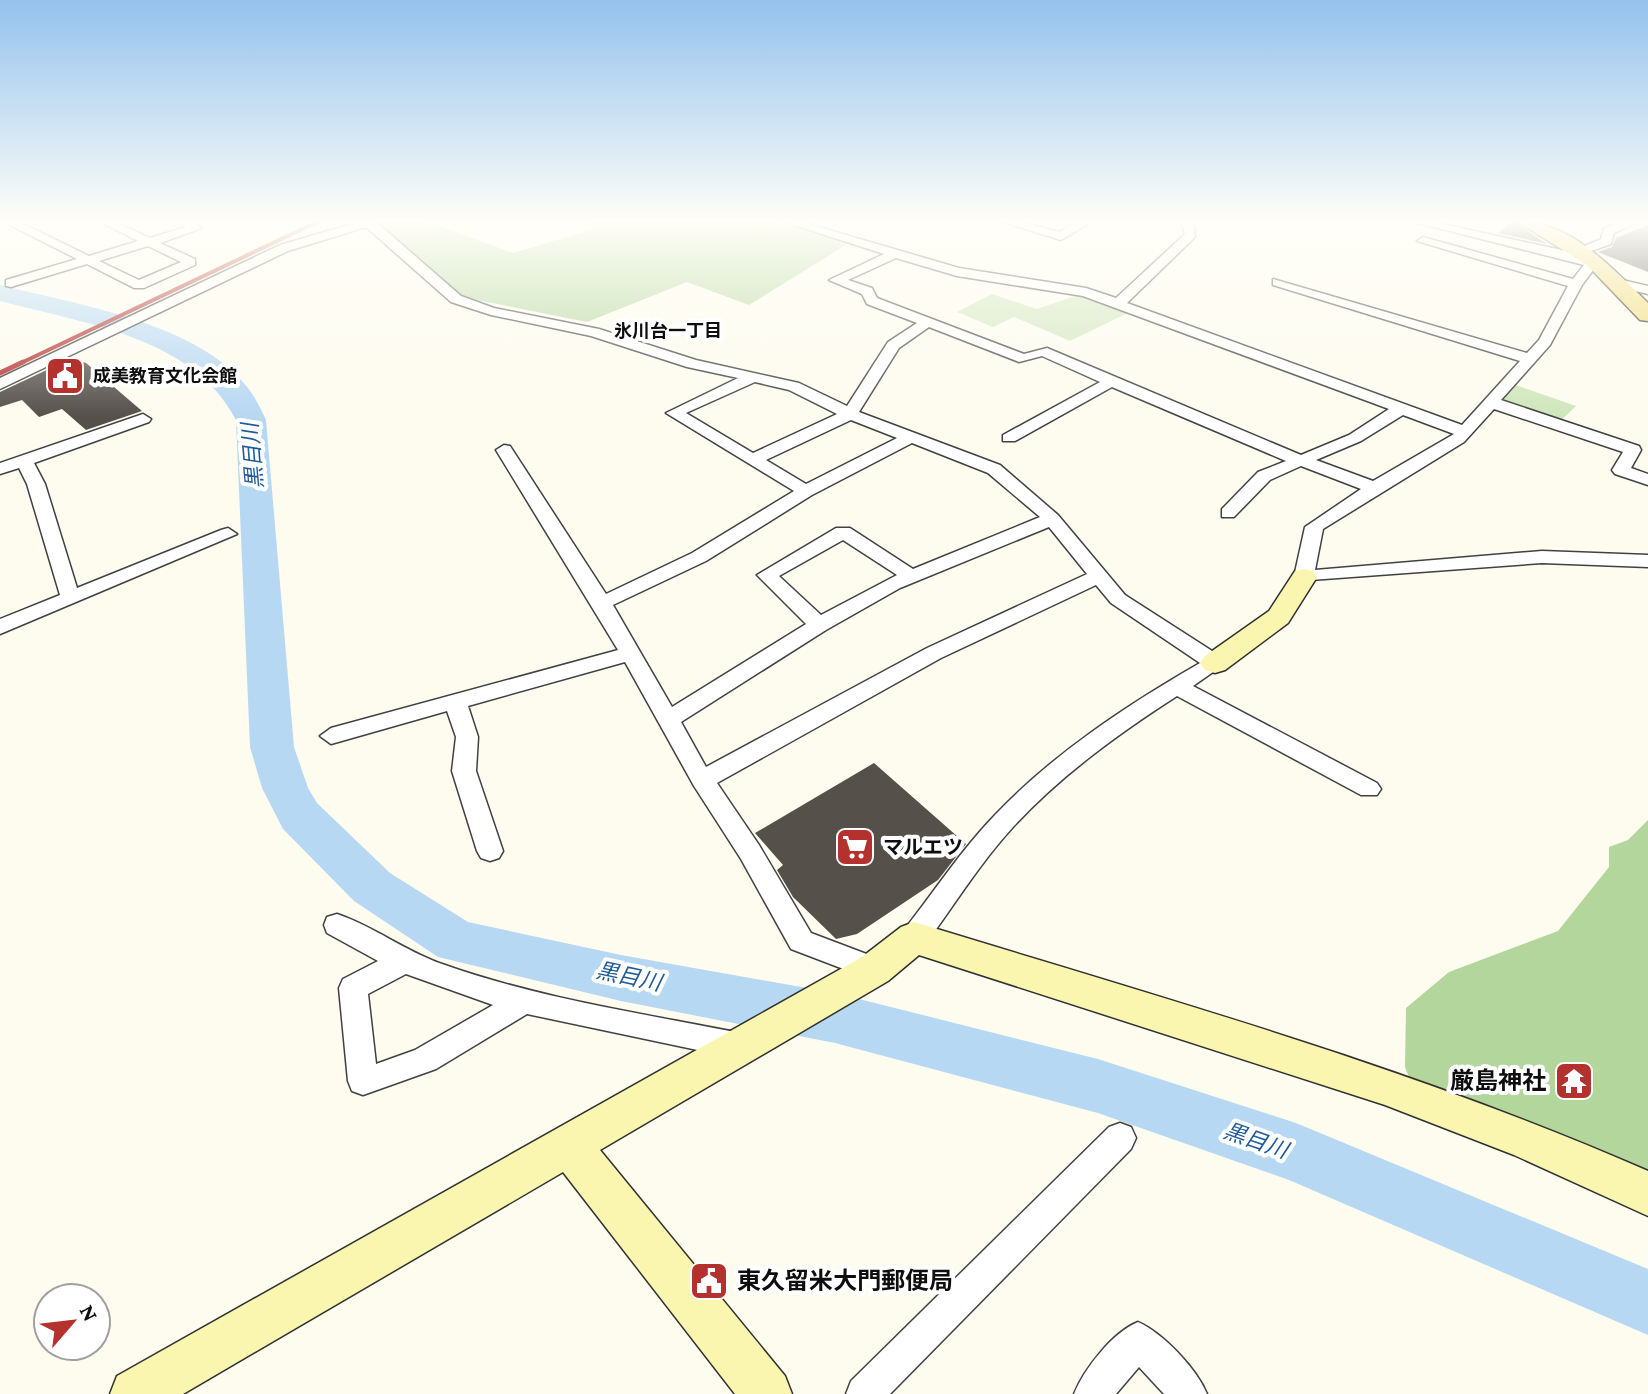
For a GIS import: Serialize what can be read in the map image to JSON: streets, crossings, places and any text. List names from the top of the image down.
{
  "districts": ["氷川台一丁目"],
  "water": ["黒目川"],
  "places": {
    "public building": ["成美教育文化会館", "東久留米大門郵便局"],
    "supermarket": ["マルエツ"],
    "temple": ["厳島神社"]
  },
  "north": "top right"
}
